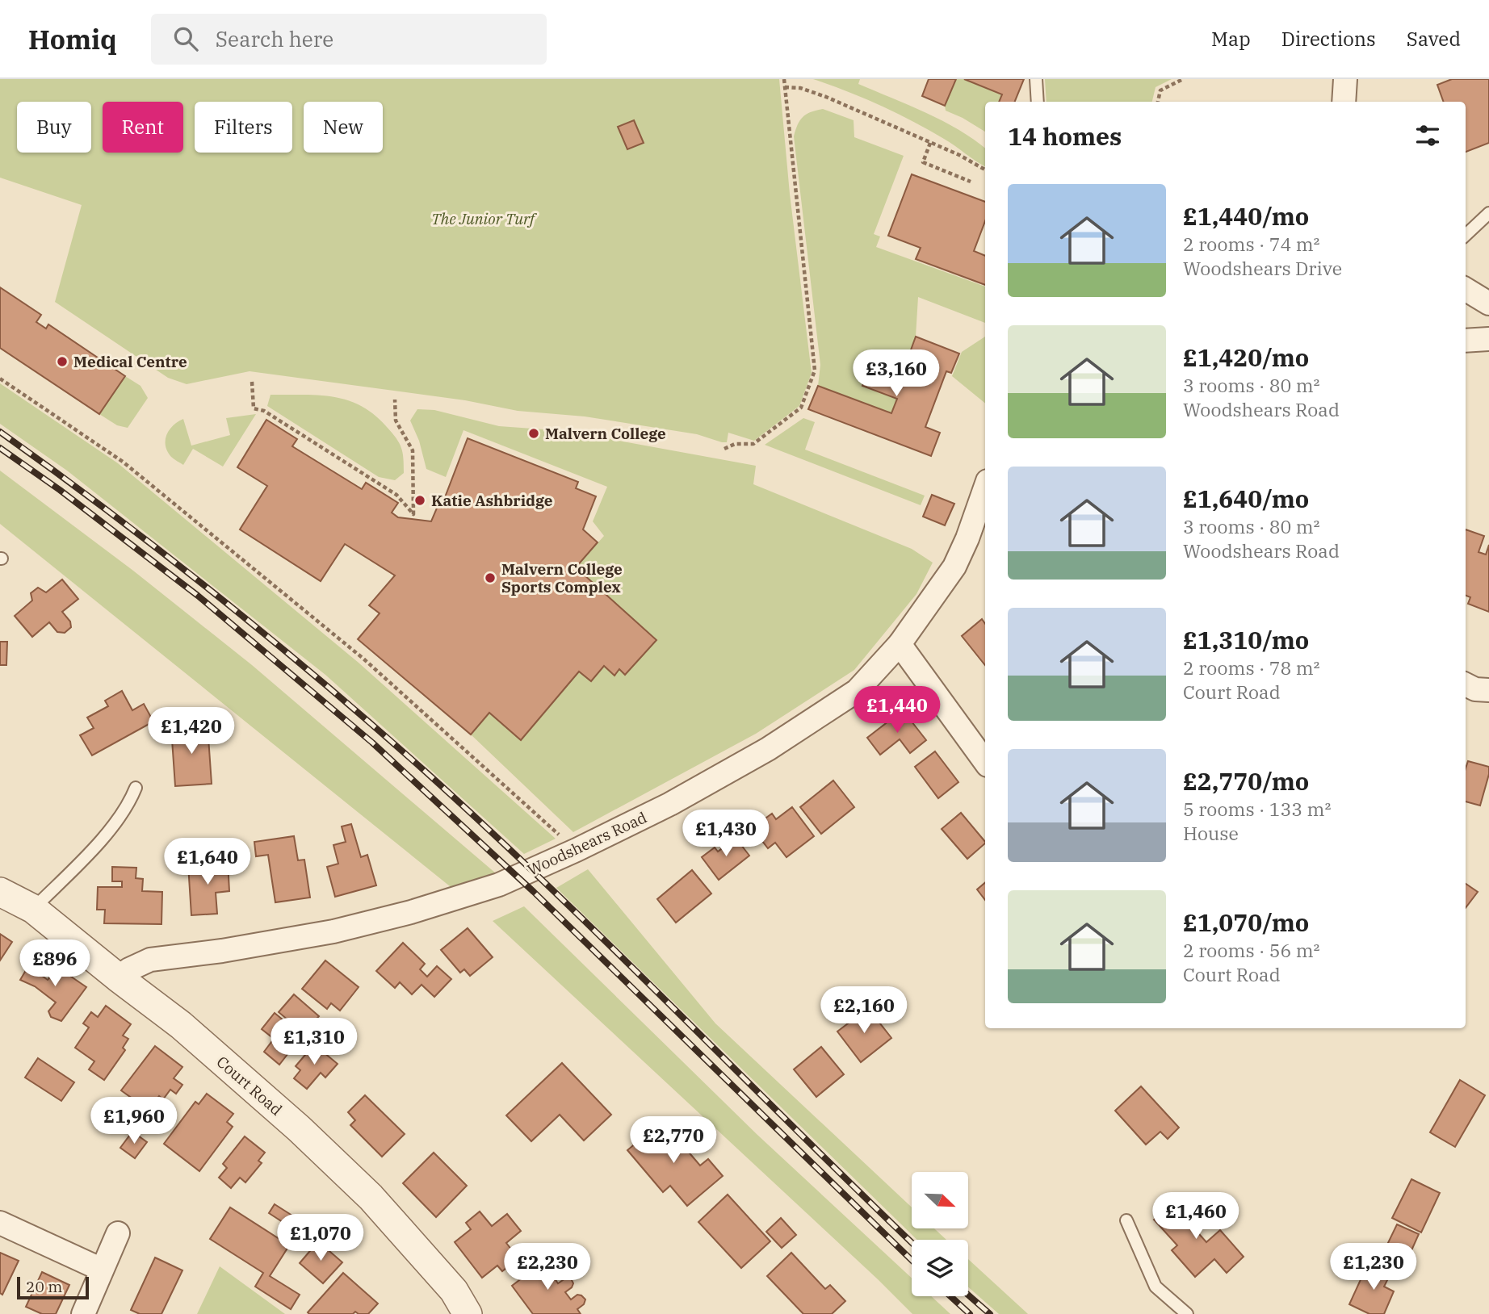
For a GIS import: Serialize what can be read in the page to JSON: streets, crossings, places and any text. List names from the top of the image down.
{
  "streets": {
    "street": ["Woodshears Road", "Court Road"]
  },
  "crossings": [
    ["Woodshears Road", "Court Road"]
  ],
  "parks": ["The Junior Turf"],
  "places": [
    "Medical Centre",
    "Malvern College",
    "Katie Ashbridge",
    "Malvern College Sports Complex"
  ],
  "scale_bar": "20 m",
  "north": "bottom right",
  "page": {
    "header": "Homiq",
    "search": "Search here",
    "nav": ["Map", "Directions", "Saved"],
    "chip": [
      "Buy",
      "Rent",
      "Filters",
      "New"
    ],
    "heading": "14 homes",
    "list": [
      {
        "name": "£1,440/mo",
        "note": "2 rooms · 74 m² · Woodshears Drive"
      },
      {
        "name": "£1,420/mo",
        "note": "3 rooms · 80 m² · Woodshears Road"
      },
      {
        "name": "£1,640/mo",
        "note": "3 rooms · 80 m² · Woodshears Road"
      },
      {
        "name": "£1,310/mo",
        "note": "2 rooms · 78 m² · Court Road"
      },
      {
        "name": "£2,770/mo",
        "note": "5 rooms · 133 m² · House"
      },
      {
        "name": "£1,070/mo",
        "note": "2 rooms · 56 m² · Court Road"
      }
    ],
    "price": [
      "£3,160",
      "£1,440",
      "£1,420",
      "£1,430",
      "£1,640",
      "£896",
      "£2,160",
      "£1,310",
      "£1,960",
      "£2,770",
      "£1,460",
      "£1,070",
      "£2,230",
      "£1,230"
    ],
    "scale": "20 m"
  }
}
